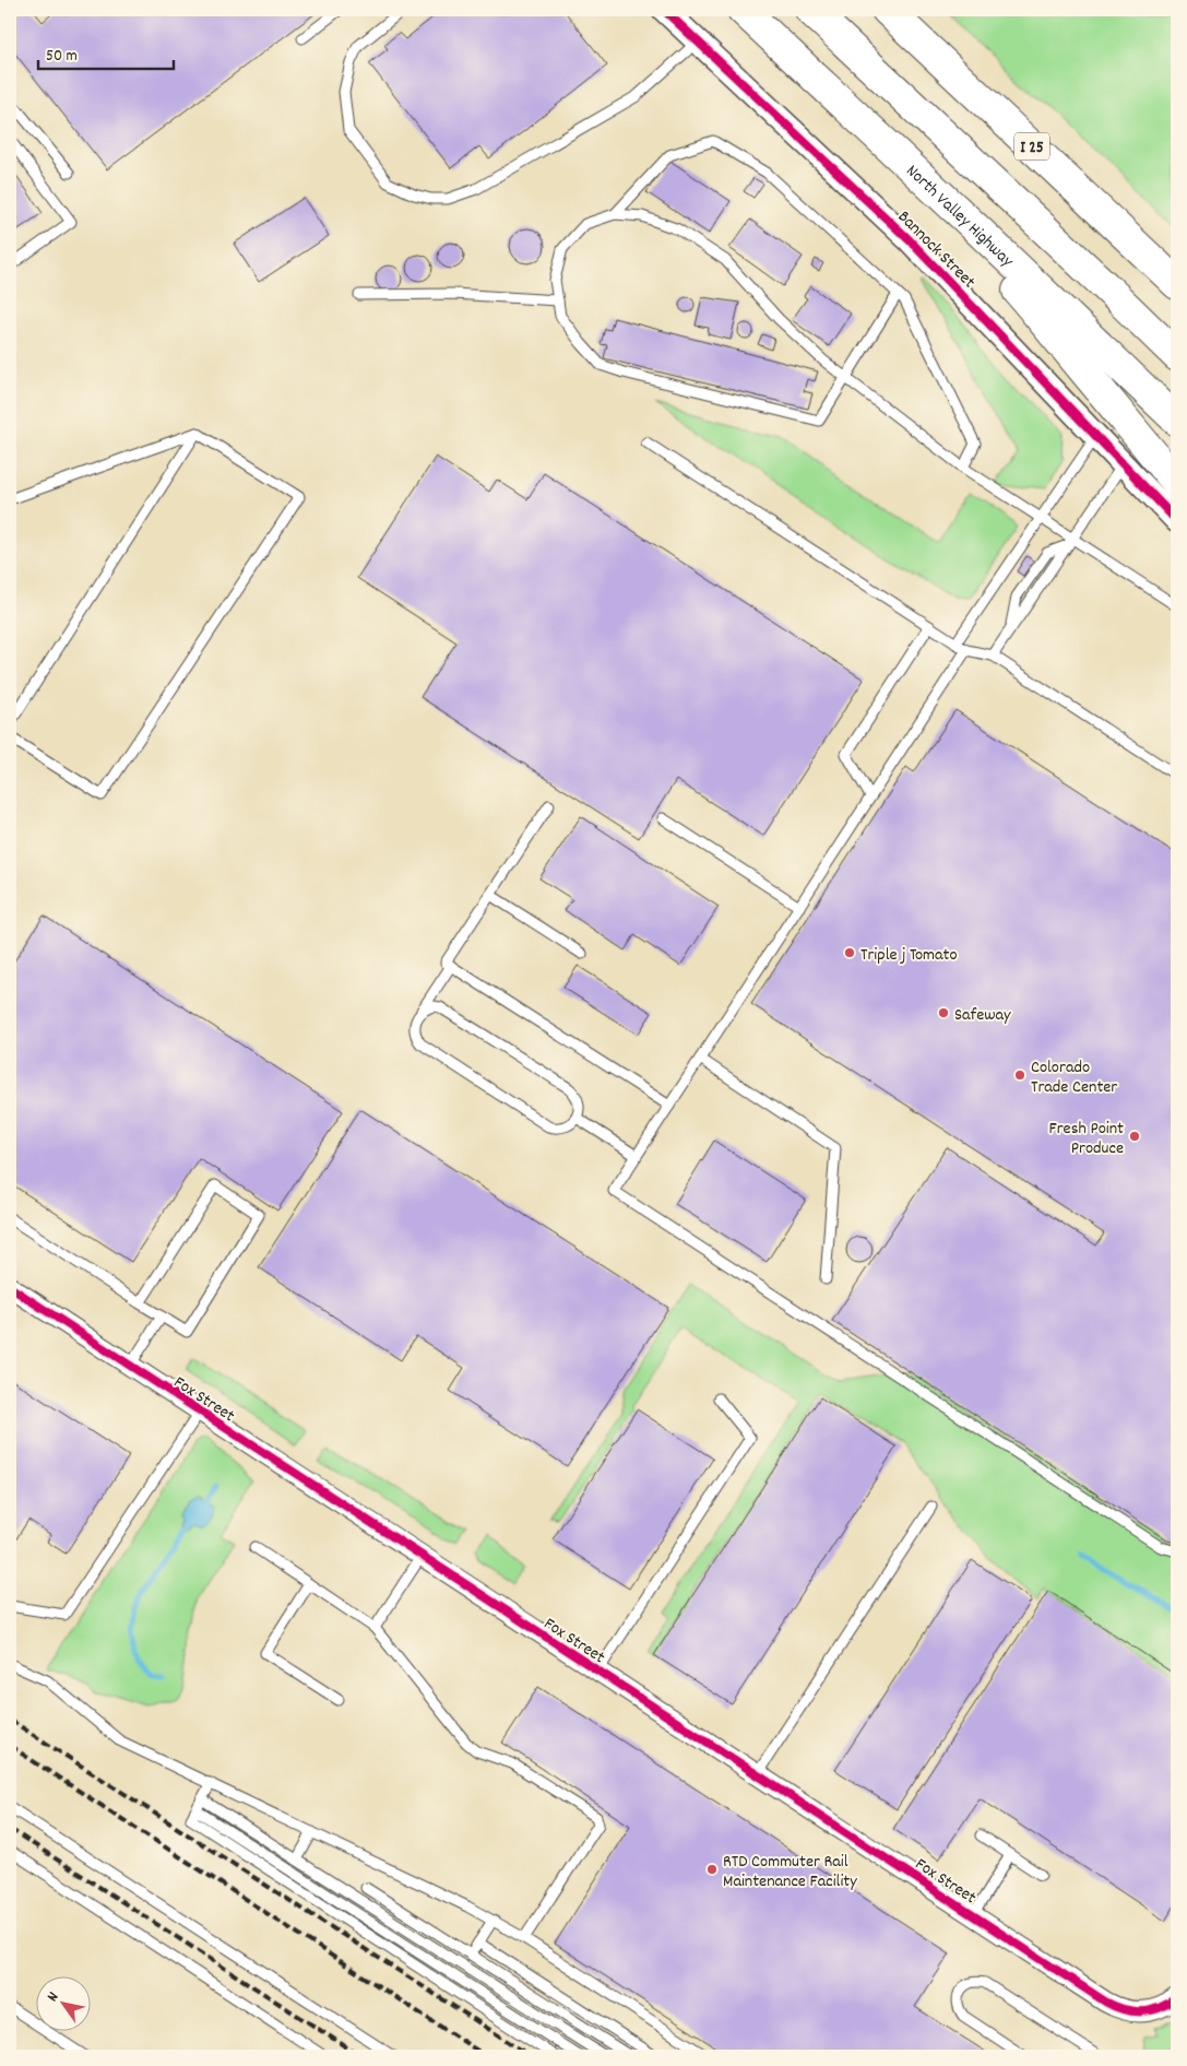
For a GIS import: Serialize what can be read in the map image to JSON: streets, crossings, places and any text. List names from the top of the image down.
{
  "streets": {
    "highway": ["I 25", "North Valley Highway"],
    "street": ["Bannock Street", "Fox Street"]
  },
  "places": [
    "Triple j Tomato",
    "Safeway",
    "Colorado Trade Center",
    "Fresh Point Produce",
    "RTD Commuter Rail Maintenance Facility"
  ],
  "scale_bar": "50 m",
  "north": "top left"
}
